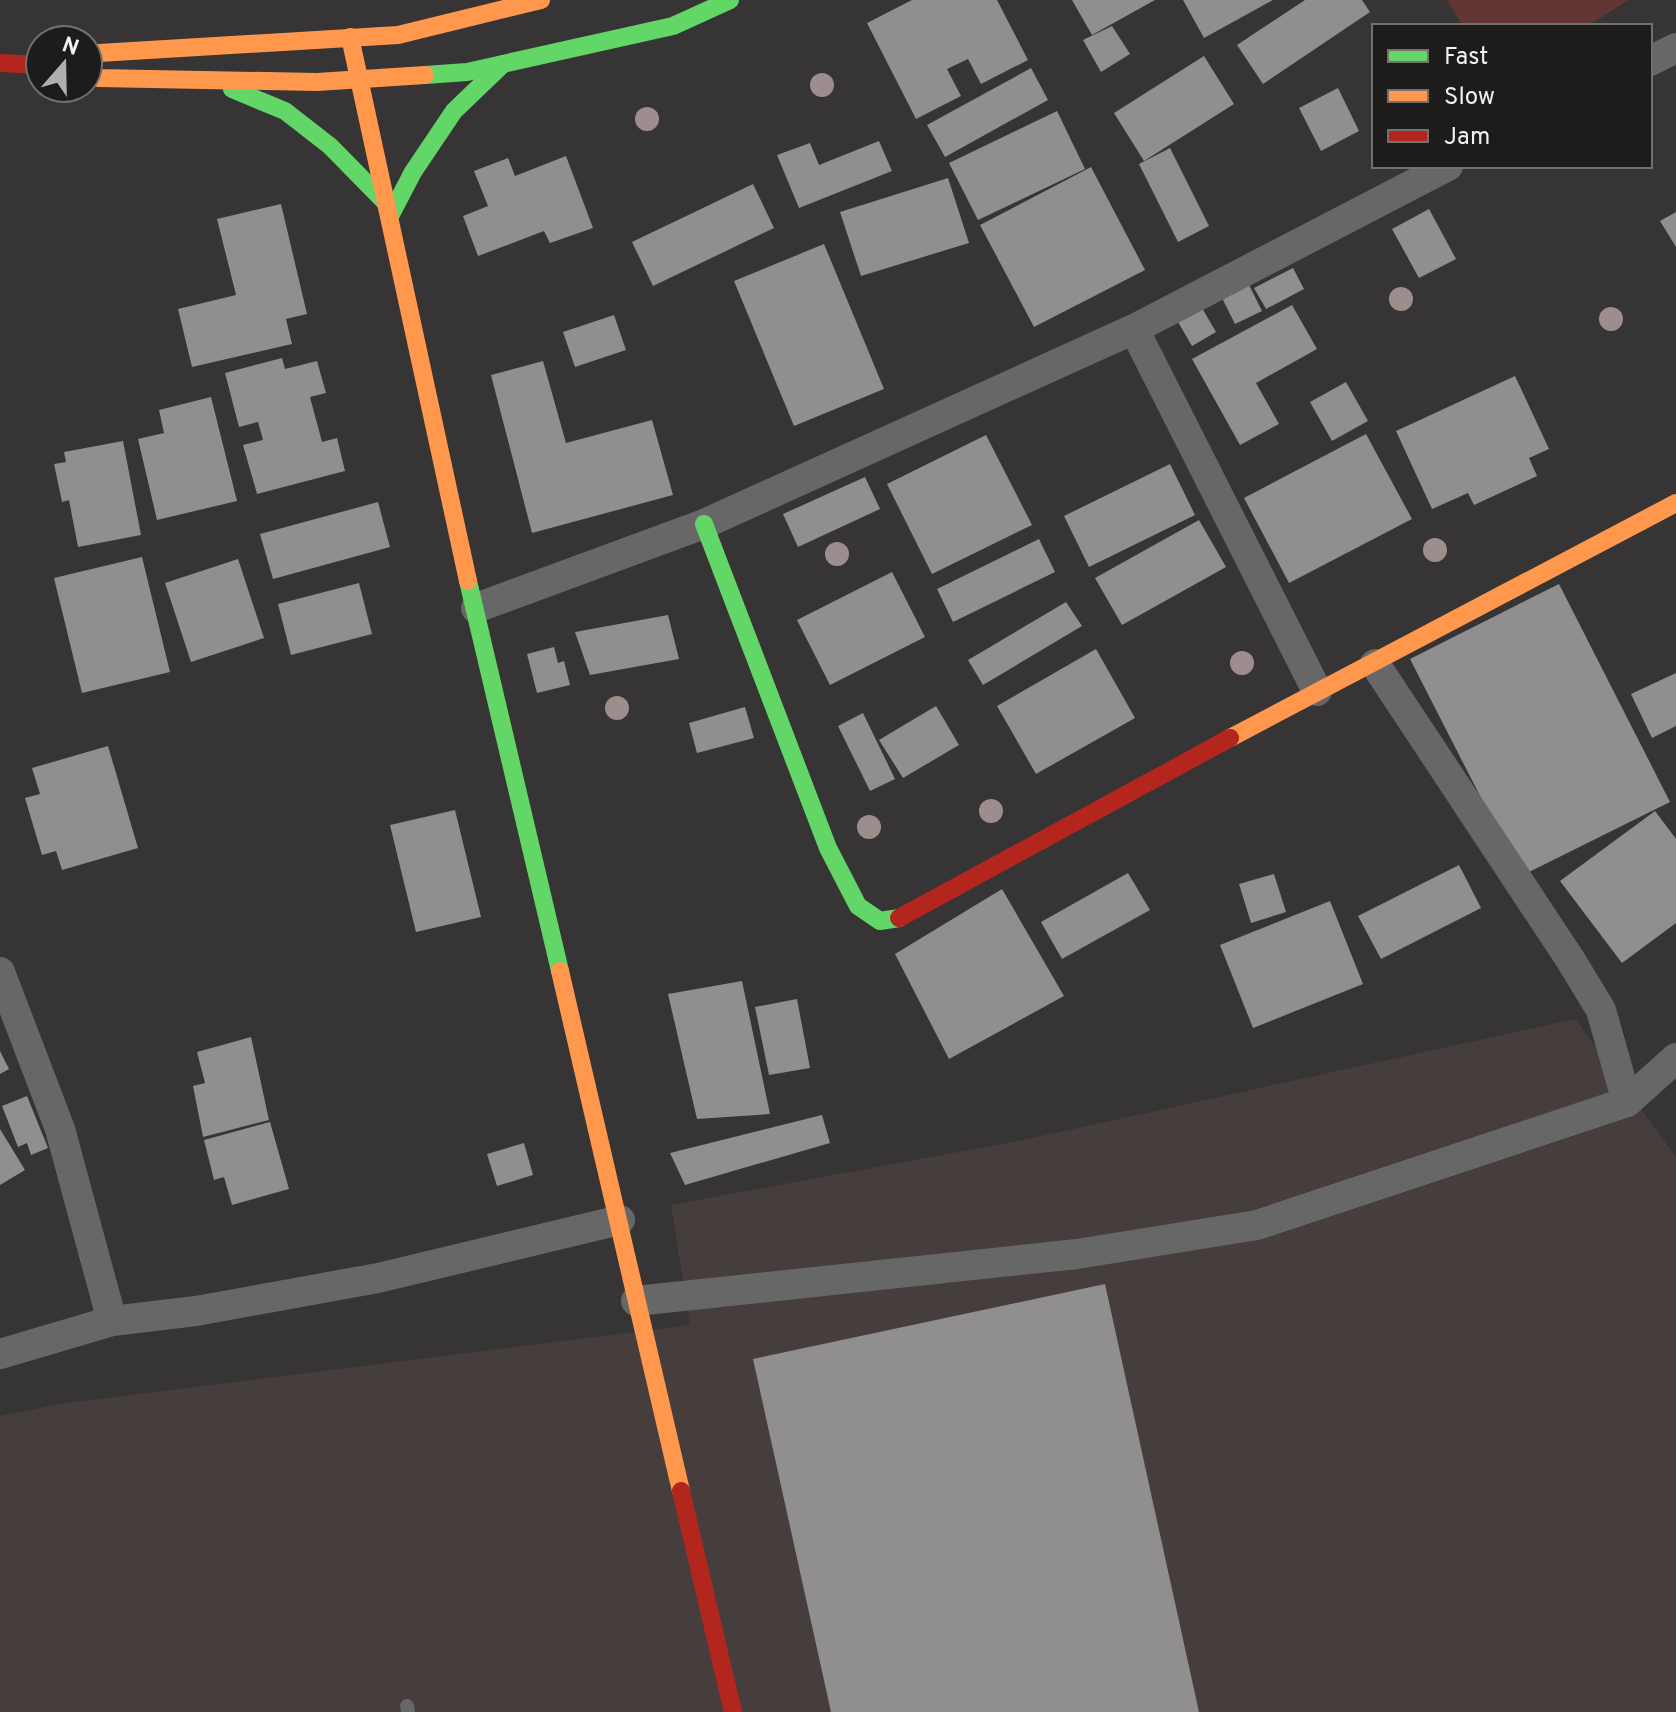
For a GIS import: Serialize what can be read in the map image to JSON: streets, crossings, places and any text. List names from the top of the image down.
{
  "legend": ["Fast", "Slow", "Jam"],
  "north": "top"
}
